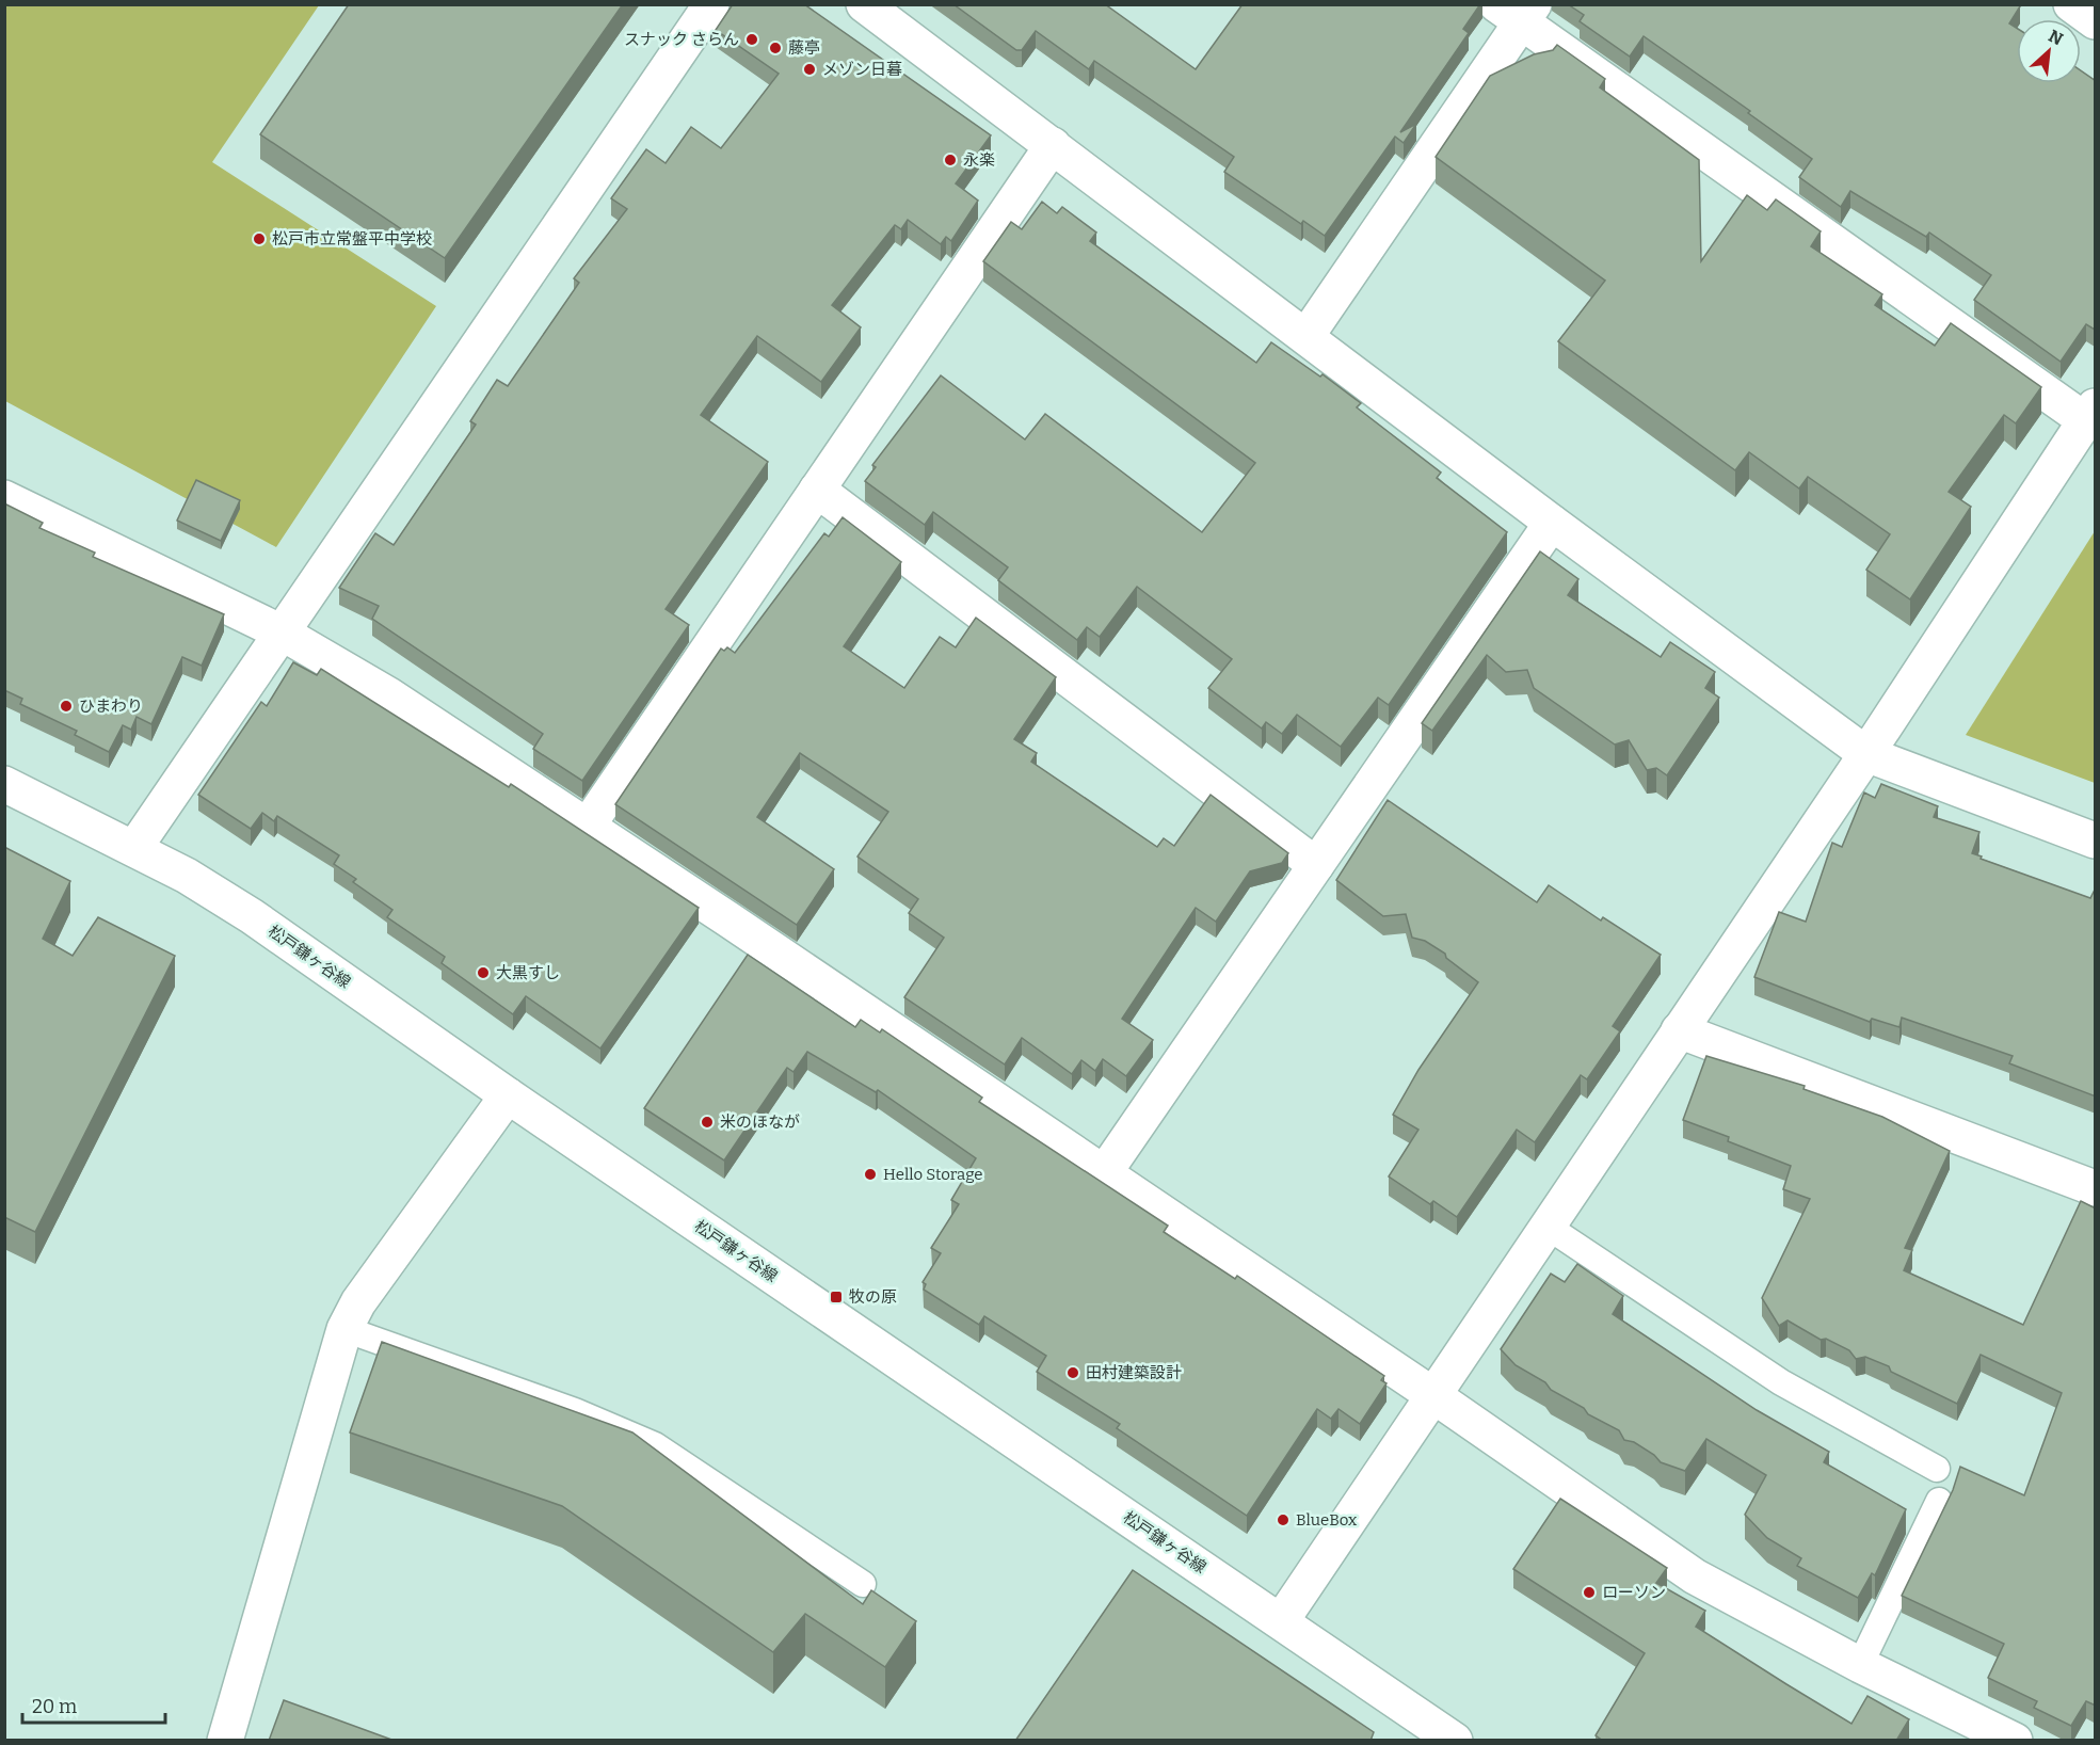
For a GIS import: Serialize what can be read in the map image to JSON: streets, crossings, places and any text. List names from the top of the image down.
{
  "streets": {
    "street": ["松戸鎌ヶ谷線"]
  },
  "places": {
    "other": [
      "スナック さらん",
      "藤亭",
      "メゾン日暮",
      "永楽",
      "松戸市立常盤平中学校",
      "ひまわり",
      "大黒すし",
      "米のほなが",
      "Hello Storage",
      "田村建築設計",
      "BlueBox",
      "ローソン"
    ],
    "transit": ["牧の原"]
  },
  "scale_bar": "20 m",
  "north": "top right"
}
